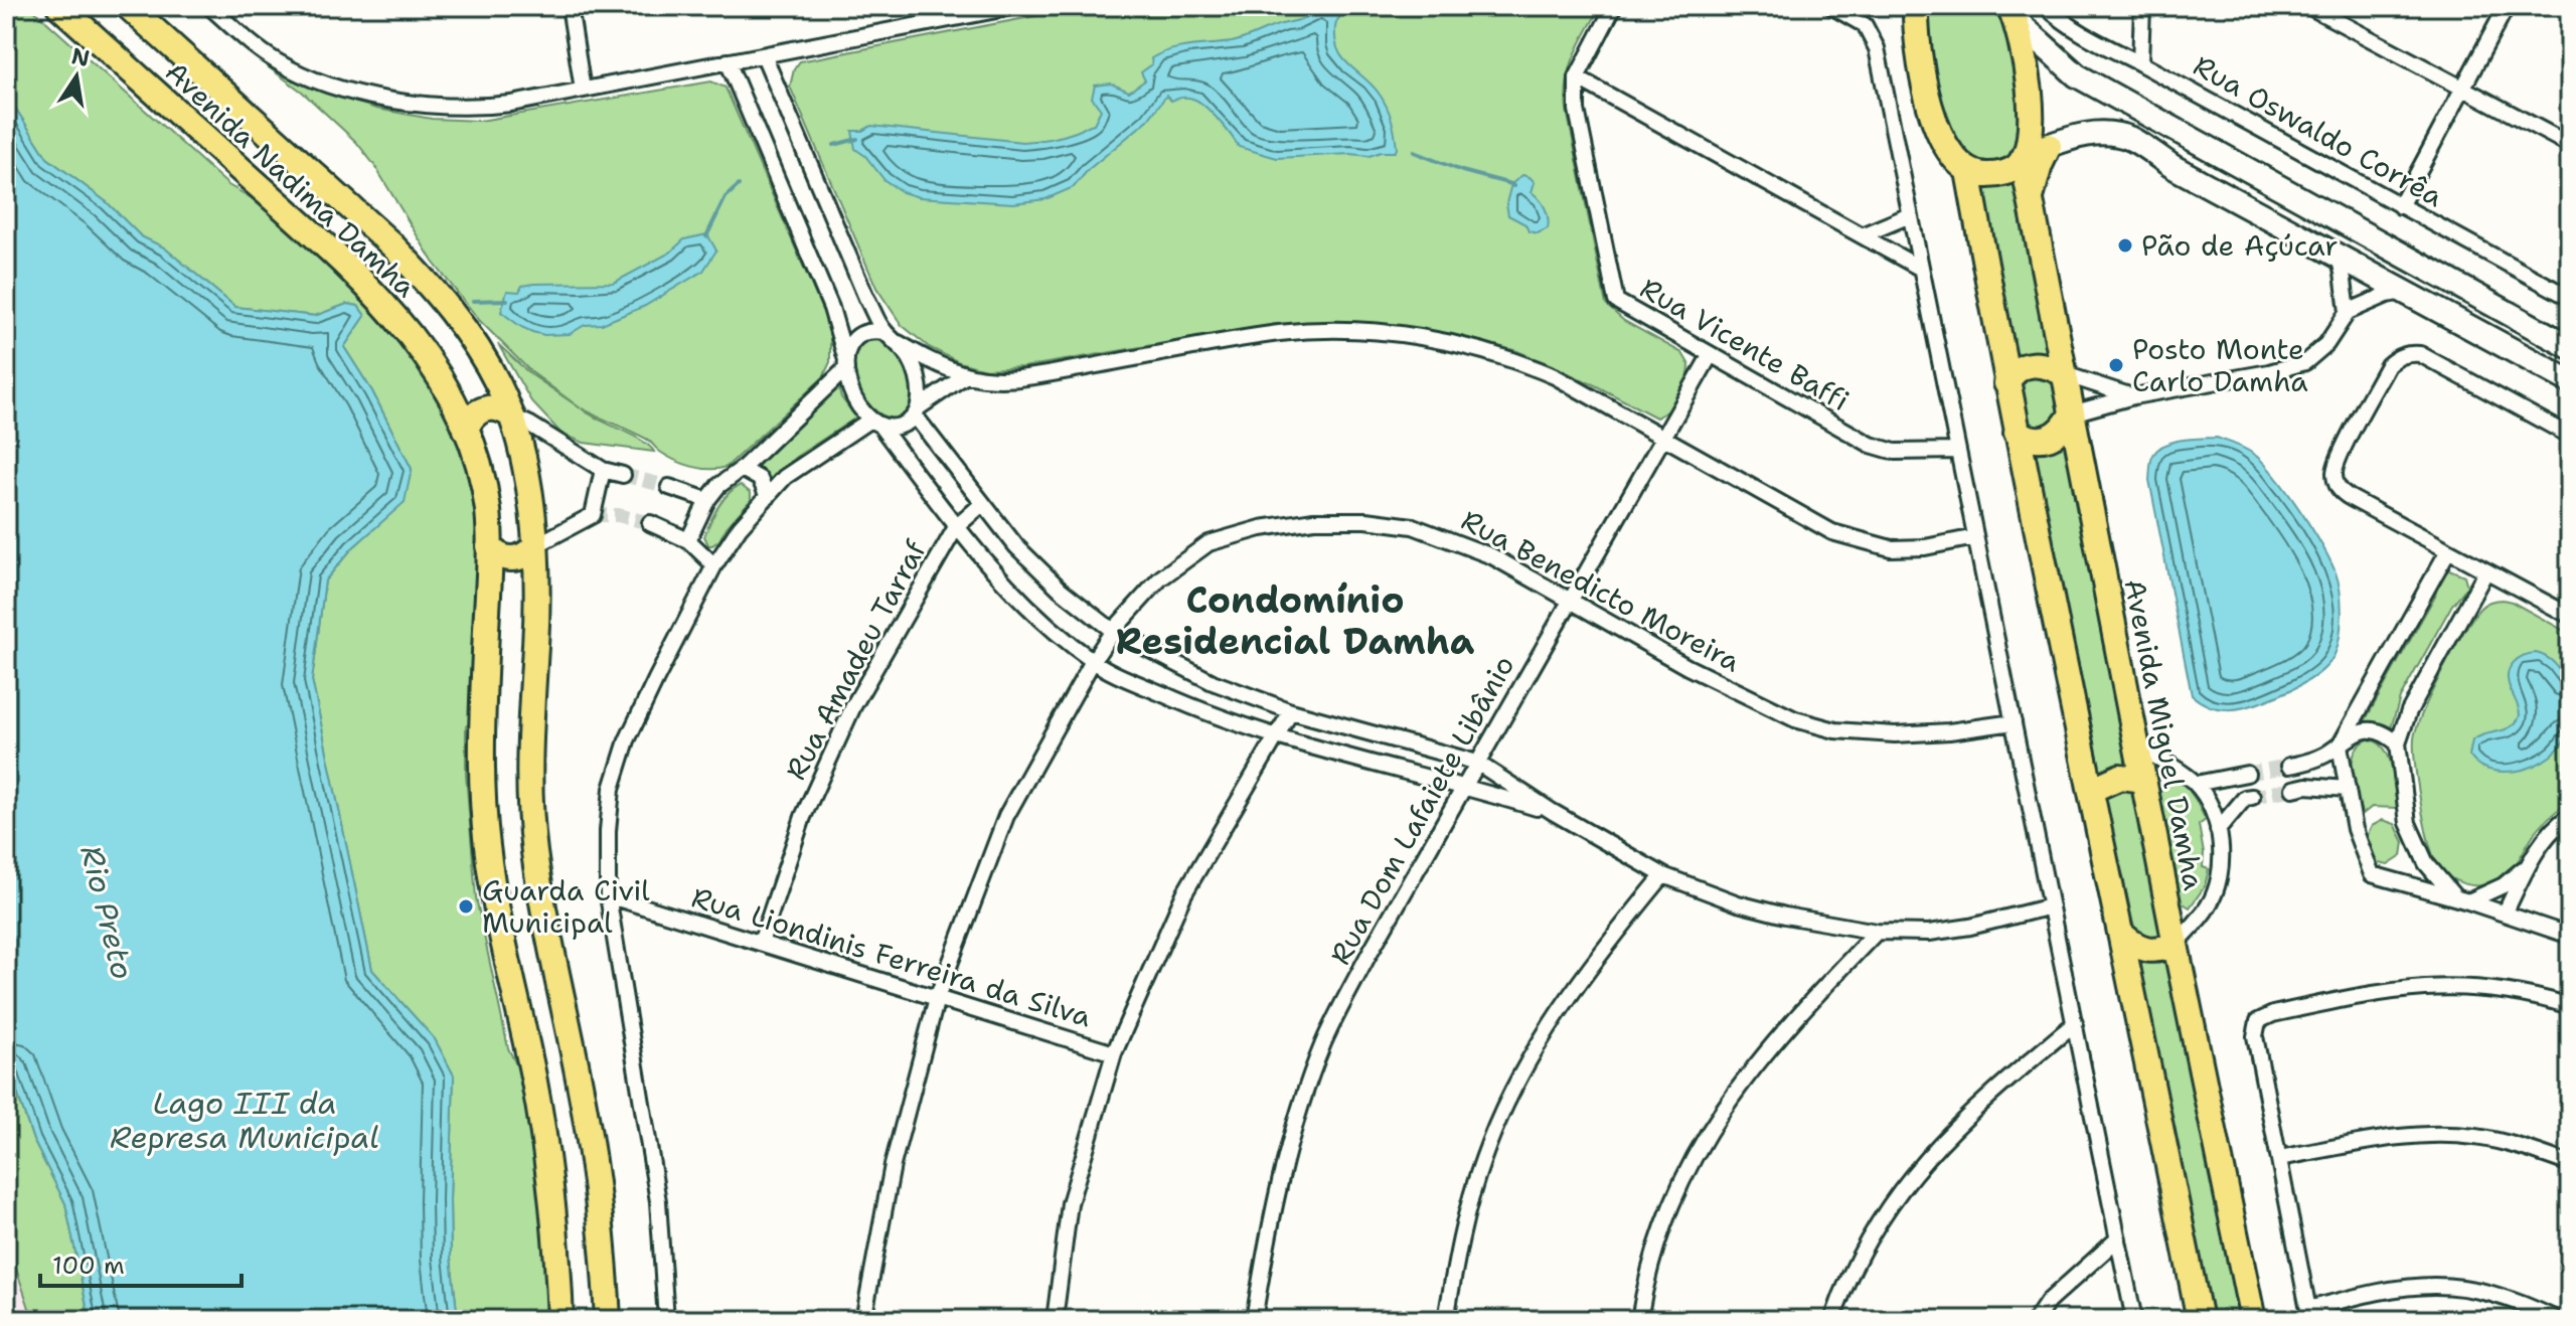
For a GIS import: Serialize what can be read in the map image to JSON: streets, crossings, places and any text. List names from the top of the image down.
{
  "streets": {
    "main road": ["Avenida Nadima Damha", "Avenida Miguel Damha"],
    "street": [
      "Rua Oswaldo Corrêa",
      "Rua Vicente Baffi",
      "Rua Benedicto Moreira",
      "Rua Amadeu Tarraf",
      "Rua Dom Lafaiete Libânio",
      "Rua Liondinis Ferreira da Silva"
    ]
  },
  "crossings": [
    ["Rua Vicente Baffi", "Rua Dom Lafaiete Libânio"],
    ["Rua Benedicto Moreira", "Rua Dom Lafaiete Libânio"],
    ["Rua Benedicto Moreira", "Rua Liondinis Ferreira da Silva"],
    ["Rua Amadeu Tarraf", "Rua Liondinis Ferreira da Silva"]
  ],
  "districts": ["Condomínio Residencial Damha"],
  "water": ["Rio Preto", "Lago III da Represa Municipal"],
  "places": ["Pão de Açúcar", "Posto Monte Carlo Damha", "Guarda Civil Municipal"],
  "scale_bar": "100 m",
  "north": "top"
}
